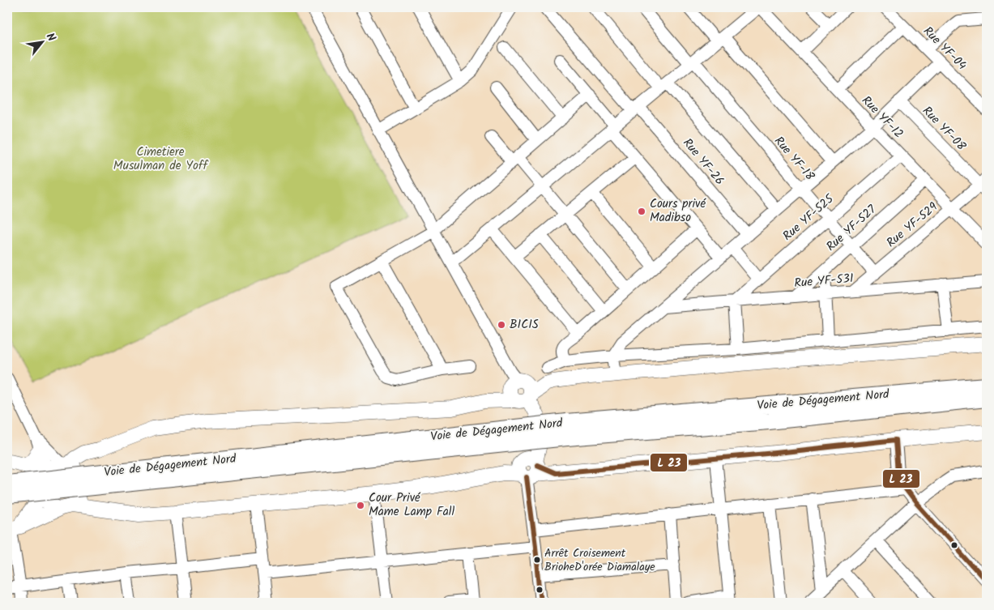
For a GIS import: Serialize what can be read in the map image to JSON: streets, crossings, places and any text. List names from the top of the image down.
{
  "streets": {
    "highway": ["Voie de Dégagement Nord"],
    "street": [
      "Rue YF-04",
      "Rue YF-12",
      "Rue YF-08",
      "Rue YF-18",
      "Rue YF-26",
      "Rue YF-525",
      "Rue YF-529",
      "Rue YF-527",
      "Rue YF-531"
    ]
  },
  "crossings": [
    ["Rue YF-12", "Rue YF-525"],
    ["Rue YF-12", "Rue YF-529"],
    ["Rue YF-12", "Rue YF-527"],
    ["Rue YF-08", "Rue YF-529"],
    ["Rue YF-18", "Rue YF-525"],
    ["Rue YF-18", "Rue YF-529"],
    ["Rue YF-18", "Rue YF-527"],
    ["Rue YF-525", "Rue YF-531"],
    ["Rue YF-529", "Rue YF-531"],
    ["Rue YF-527", "Rue YF-531"]
  ],
  "parks": ["Cimetiere Musulman de Yoff"],
  "places": [
    "Cours privé Madibso",
    "BICIS",
    "Cour Privé Mame Lamp Fall",
    "Arrêt Croisement BrioheD'orée Diamalaye"
  ],
  "north": "top right"
}
